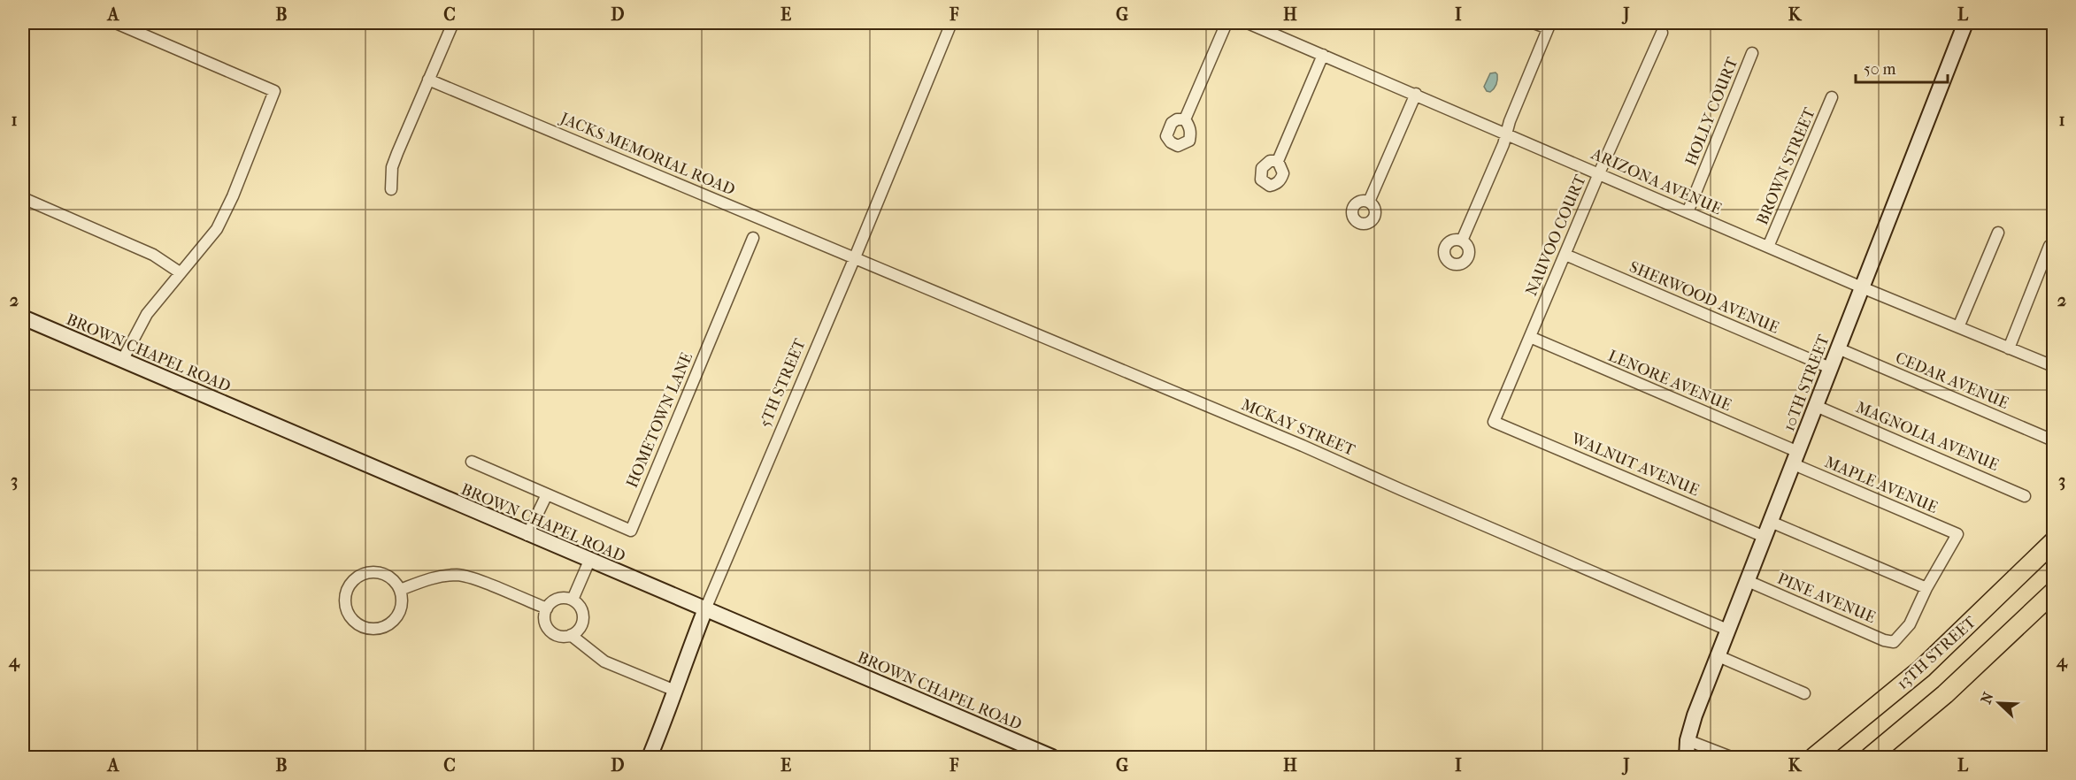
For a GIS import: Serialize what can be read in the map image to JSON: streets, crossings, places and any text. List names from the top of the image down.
{
  "streets": {
    "highway": ["13TH STREET"],
    "street": [
      "HOLLY COURT",
      "JACKS MEMORIAL ROAD",
      "BROWN STREET",
      "ARIZONA AVENUE",
      "NAUVOO COURT",
      "SHERWOOD AVENUE",
      "BROWN CHAPEL ROAD",
      "LENORE AVENUE",
      "CEDAR AVENUE",
      "5TH STREET",
      "10TH STREET",
      "HOMETOWN LANE",
      "MCKAY STREET",
      "MAGNOLIA AVENUE",
      "WALNUT AVENUE",
      "MAPLE AVENUE",
      "PINE AVENUE"
    ]
  },
  "crossings": [
    ["HOLLY COURT", "ARIZONA AVENUE"],
    ["JACKS MEMORIAL ROAD", "5TH STREET"],
    ["JACKS MEMORIAL ROAD", "MCKAY STREET"],
    ["BROWN STREET", "ARIZONA AVENUE"],
    ["ARIZONA AVENUE", "NAUVOO COURT"],
    ["ARIZONA AVENUE", "10TH STREET"],
    ["NAUVOO COURT", "SHERWOOD AVENUE"],
    ["NAUVOO COURT", "LENORE AVENUE"],
    ["NAUVOO COURT", "WALNUT AVENUE"],
    ["SHERWOOD AVENUE", "10TH STREET"],
    ["BROWN CHAPEL ROAD", "5TH STREET"],
    ["LENORE AVENUE", "10TH STREET"],
    ["LENORE AVENUE", "MAPLE AVENUE"],
    ["CEDAR AVENUE", "10TH STREET"],
    ["5TH STREET", "MCKAY STREET"],
    ["10TH STREET", "MCKAY STREET"],
    ["10TH STREET", "MAGNOLIA AVENUE"],
    ["10TH STREET", "WALNUT AVENUE"],
    ["10TH STREET", "MAPLE AVENUE"],
    ["10TH STREET", "PINE AVENUE"],
    ["MAPLE AVENUE", "PINE AVENUE"]
  ],
  "scale_bar": "50 m",
  "north": "top left",
  "grid": {
    "columns": [
      "A",
      "B",
      "C",
      "D",
      "E",
      "F",
      "G",
      "H",
      "I",
      "J",
      "K",
      "L"
    ],
    "rows": [
      "1",
      "2",
      "3",
      "4"
    ]
  }
}
